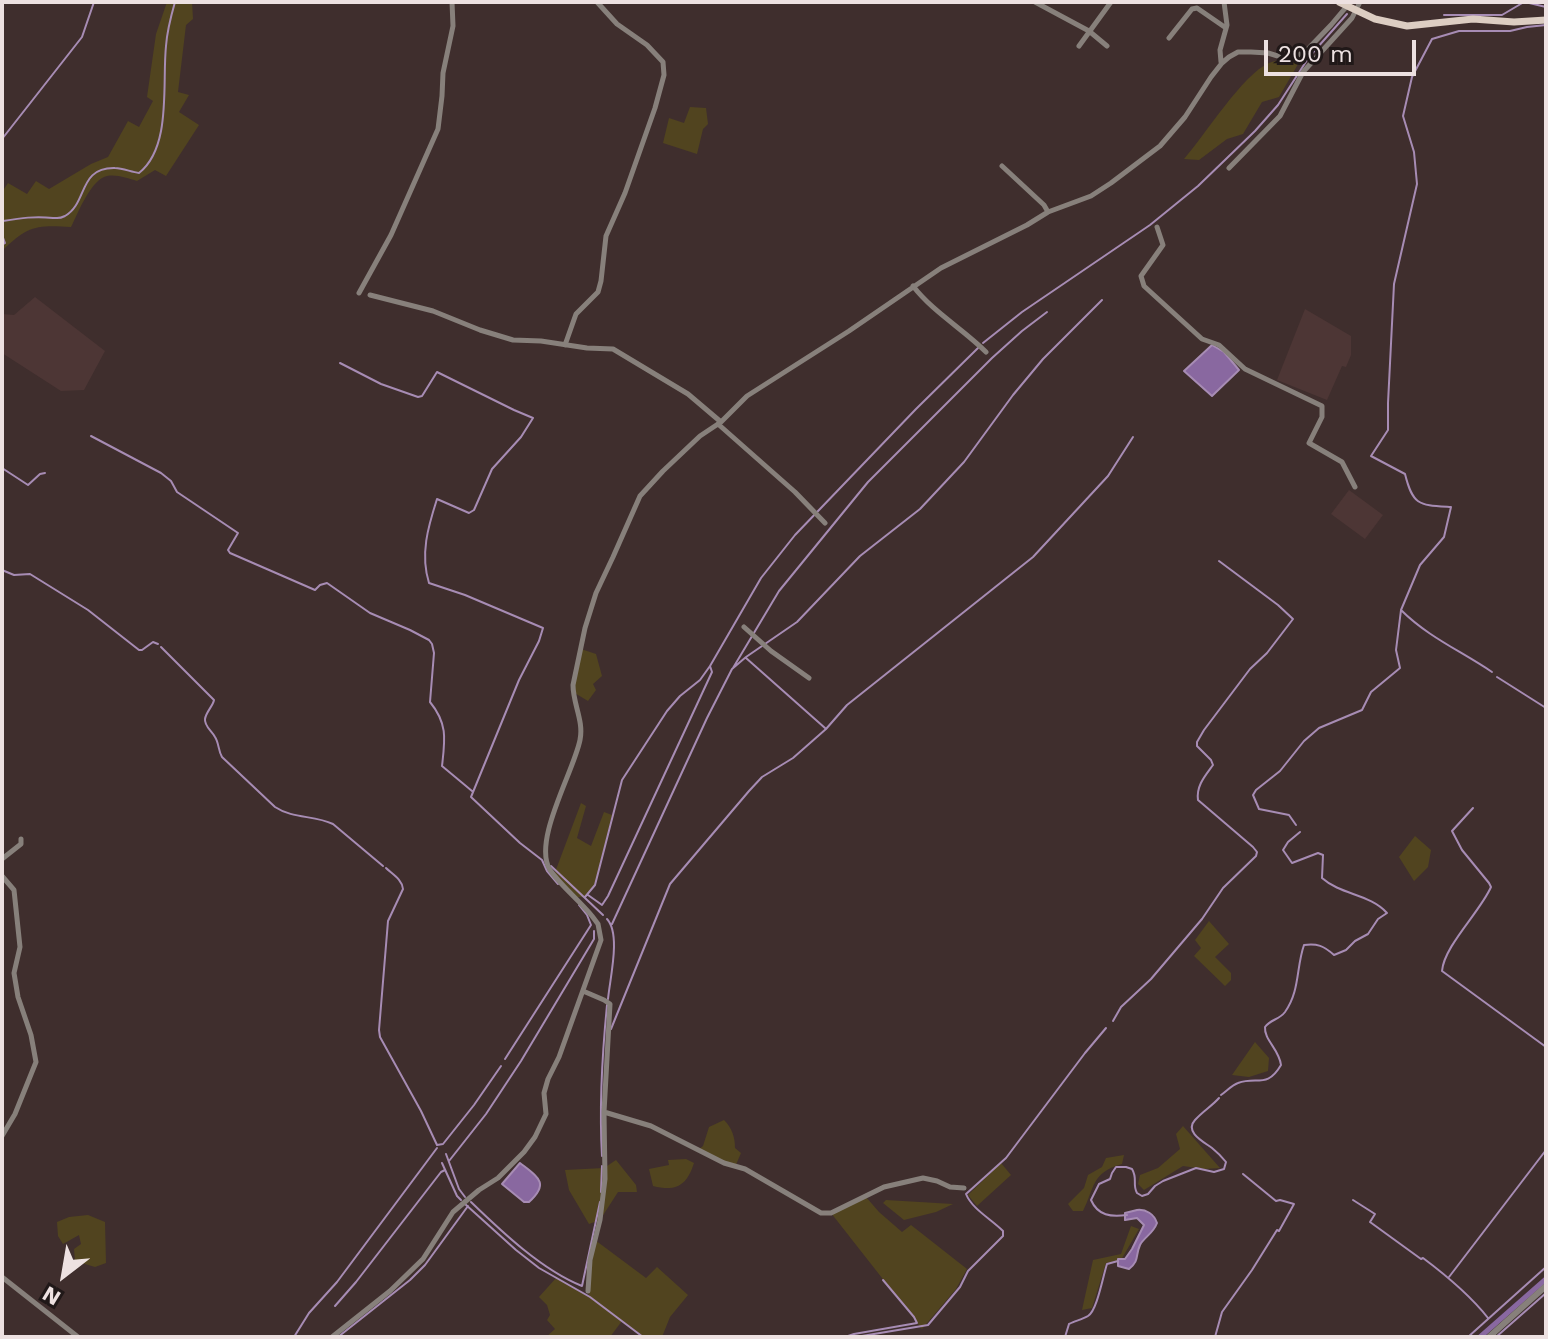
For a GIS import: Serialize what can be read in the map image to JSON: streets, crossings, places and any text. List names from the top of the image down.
{
  "scale_bar": "200 m",
  "north": "bottom left"
}
